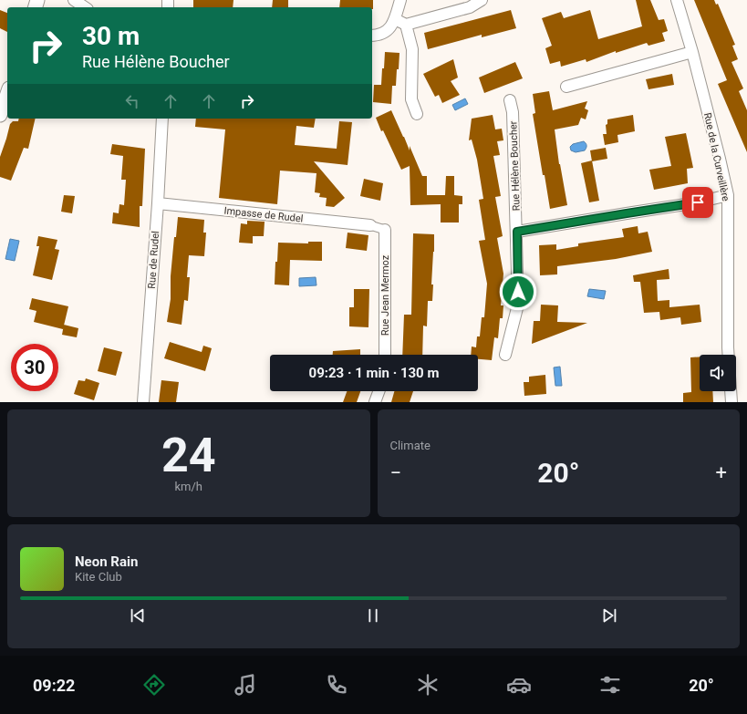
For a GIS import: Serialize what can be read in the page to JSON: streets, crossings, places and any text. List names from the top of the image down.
{
  "streets": {
    "street": [
      "Rue de la Curveillère",
      "Rue Hélène Boucher",
      "Impasse de Rudel",
      "Rue de Rudel",
      "Rue Jean Mermoz"
    ]
  },
  "crossings": [
    ["Impasse de Rudel", "Rue de Rudel"]
  ],
  "page": {
    "turn": ["30 m", "Rue Hélène Boucher"],
    "limit": "30",
    "trip": "09:23 · 1 min · 130 m",
    "tile": [
      ["24", "km/h"],
      "Climate"
    ],
    "heat": ["−", "20°", "+"],
    "song": ["Neon Rain", "Kite Club"],
    "tabs": ["09:22", "20°"]
  }
}
